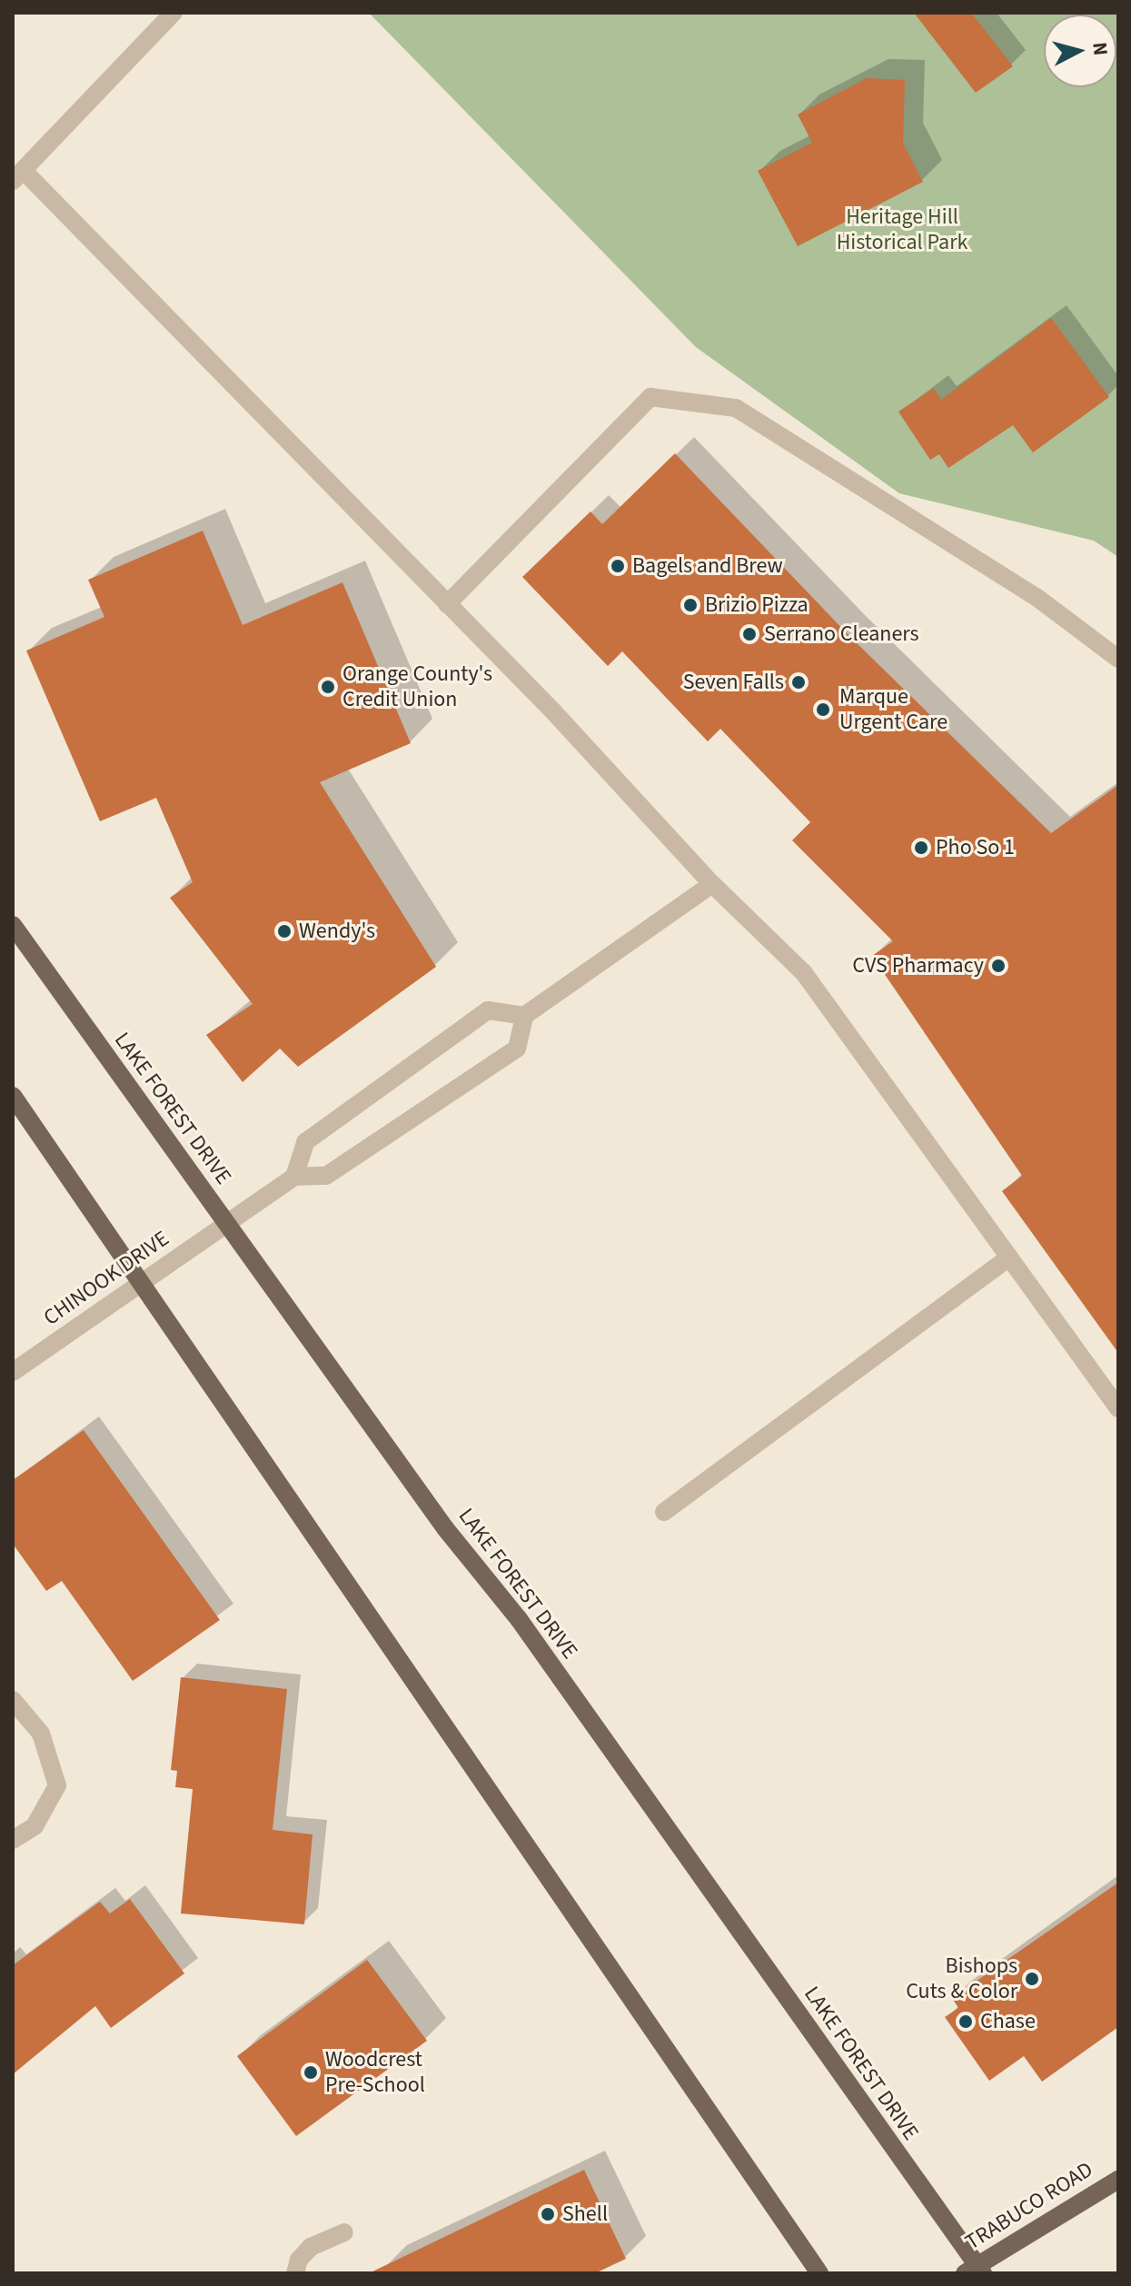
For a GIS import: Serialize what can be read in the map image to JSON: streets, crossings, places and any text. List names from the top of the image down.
{
  "streets": {
    "main road": ["LAKE FOREST DRIVE", "TRABUCO ROAD"],
    "street": ["CHINOOK DRIVE"]
  },
  "crossings": [
    ["LAKE FOREST DRIVE", "CHINOOK DRIVE"],
    ["LAKE FOREST DRIVE", "TRABUCO ROAD"]
  ],
  "parks": ["Heritage Hill Historical Park"],
  "places": [
    "Bagels and Brew",
    "Brizio Pizza",
    "Serrano Cleaners",
    "Seven Falls",
    "Orange County's Credit Union",
    "Marque Urgent Care",
    "Pho So 1",
    "Wendy's",
    "CVS Pharmacy",
    "Bishops Cuts & Color",
    "Chase",
    "Woodcrest Pre-School",
    "Shell"
  ],
  "north": "right"
}
